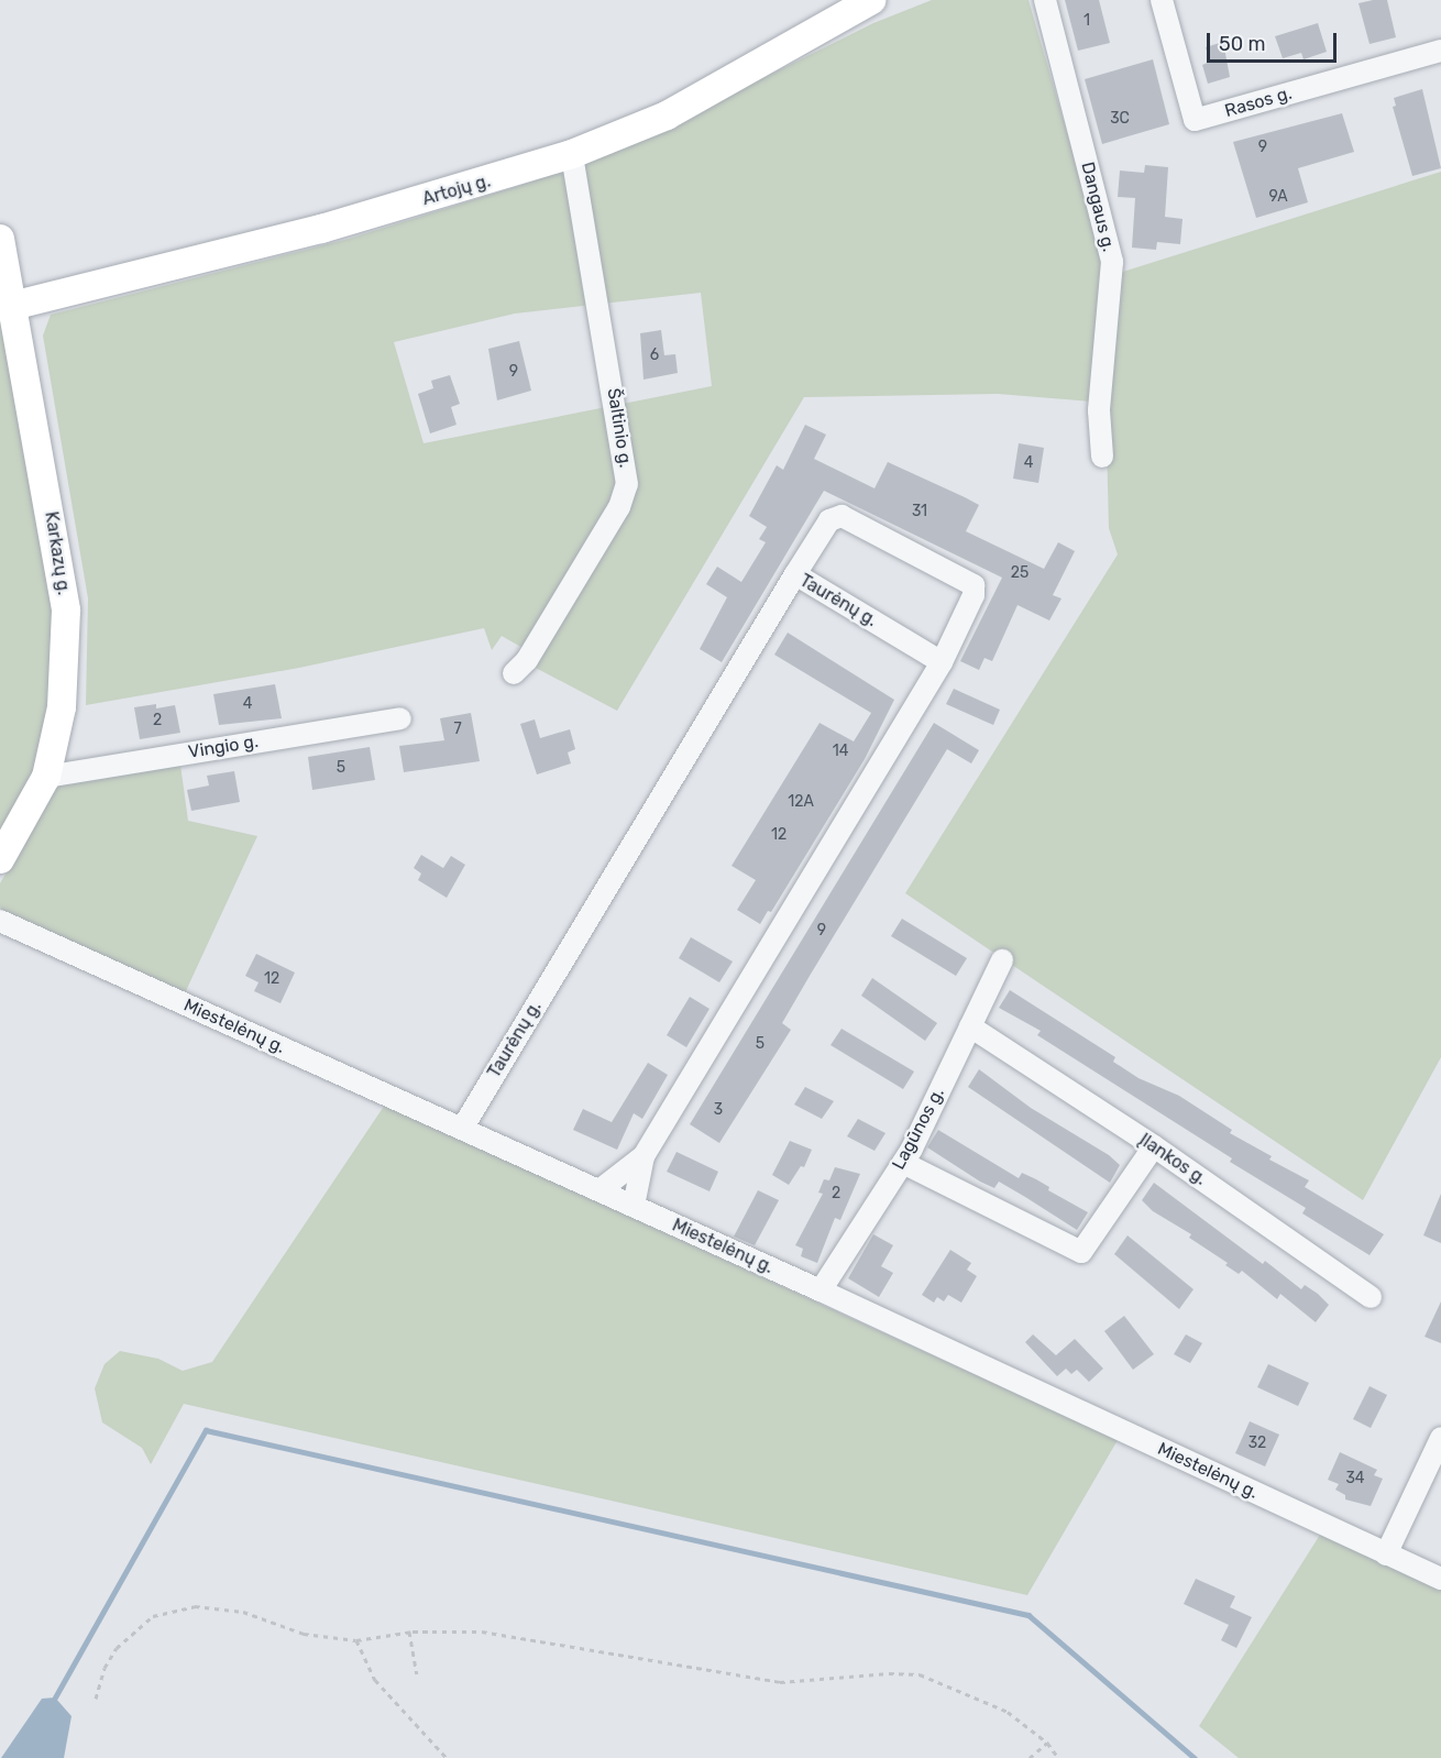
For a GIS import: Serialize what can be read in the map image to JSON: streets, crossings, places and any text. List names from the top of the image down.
{
  "streets": {
    "main road": ["Artojų g.", "Karkazų g."],
    "street": [
      "Rasos g.",
      "Dangaus g.",
      "Šaltinio g.",
      "Taurėnų g.",
      "Vingio g.",
      "Miestelėnų g.",
      "Lagūnos g.",
      "Įlankos g."
    ]
  },
  "crossings": [
    ["Artojų g.", "Šaltinio g."],
    ["Artojų g.", "Karkazų g."],
    ["Karkazų g.", "Vingio g."],
    ["Taurėnų g.", "Miestelėnų g."],
    ["Miestelėnų g.", "Lagūnos g."],
    ["Lagūnos g.", "Įlankos g."]
  ],
  "house_numbers": [
    "1",
    "3C",
    "9",
    "9A",
    "6",
    "9",
    "4",
    "31",
    "25",
    "4",
    "2",
    "7",
    "14",
    "5",
    "12A",
    "12",
    "9",
    "12",
    "5",
    "3",
    "2",
    "32",
    "34"
  ],
  "scale_bar": "50 m"
}
